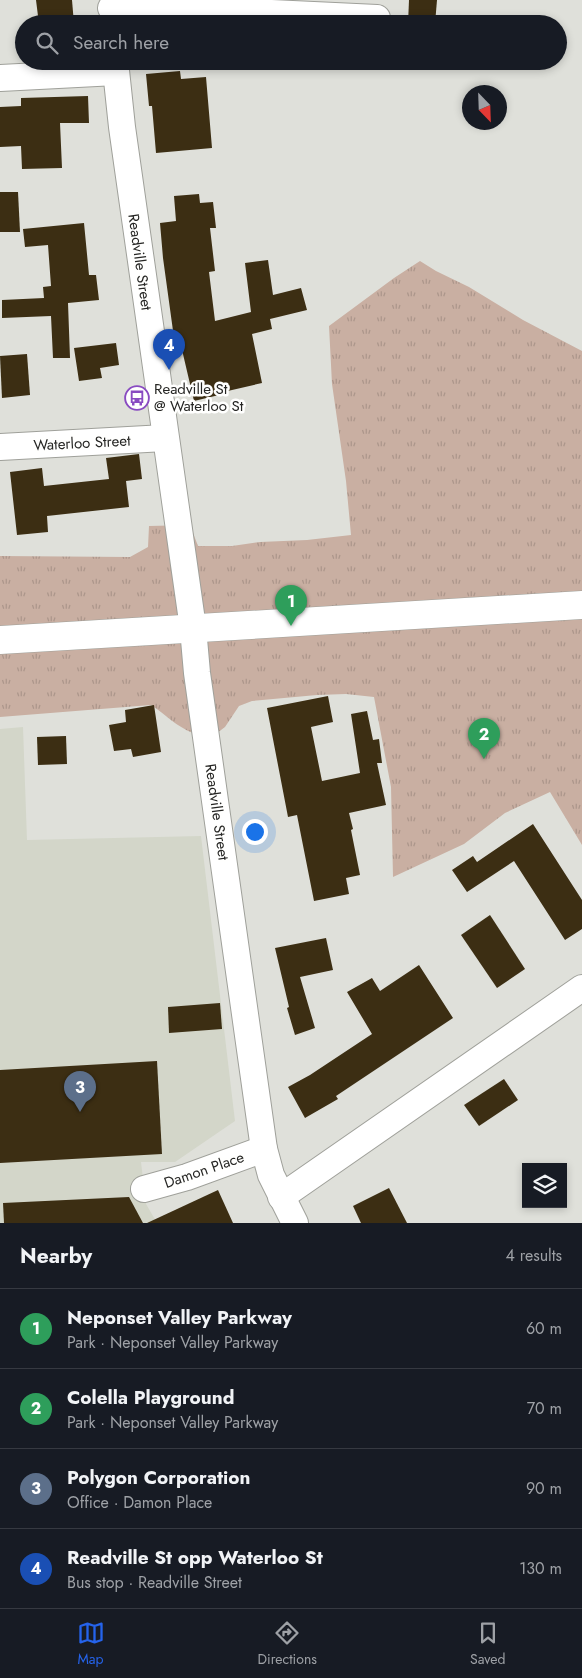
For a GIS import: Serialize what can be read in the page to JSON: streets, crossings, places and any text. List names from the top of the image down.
{
  "streets": {
    "street": ["Readville Street", "Waterloo Street", "Damon Place"]
  },
  "crossings": [
    ["Readville Street", "Waterloo Street"],
    ["Readville Street", "Damon Place"]
  ],
  "places": {
    "bus stop": ["Readville St @ Waterloo St"]
  },
  "north": "bottom right",
  "page": {
    "search": "Search here",
    "pins": [
      "4",
      "1",
      "2",
      "3"
    ],
    "heading": ["Nearby", "4 results"],
    "list": [
      {
        "mark": "1",
        "name": "Neponset Valley Parkway",
        "note": "Park · Neponset Valley Parkway",
        "value": "60 m"
      },
      {
        "mark": "2",
        "name": "Colella Playground",
        "note": "Park · Neponset Valley Parkway",
        "value": "70 m"
      },
      {
        "mark": "3",
        "name": "Polygon Corporation",
        "note": "Office · Damon Place",
        "value": "90 m"
      },
      {
        "mark": "4",
        "name": "Readville St opp Waterloo St",
        "note": "Bus stop · Readville Street",
        "value": "130 m"
      }
    ],
    "nav": ["Map", "Directions", "Saved"]
  }
}
